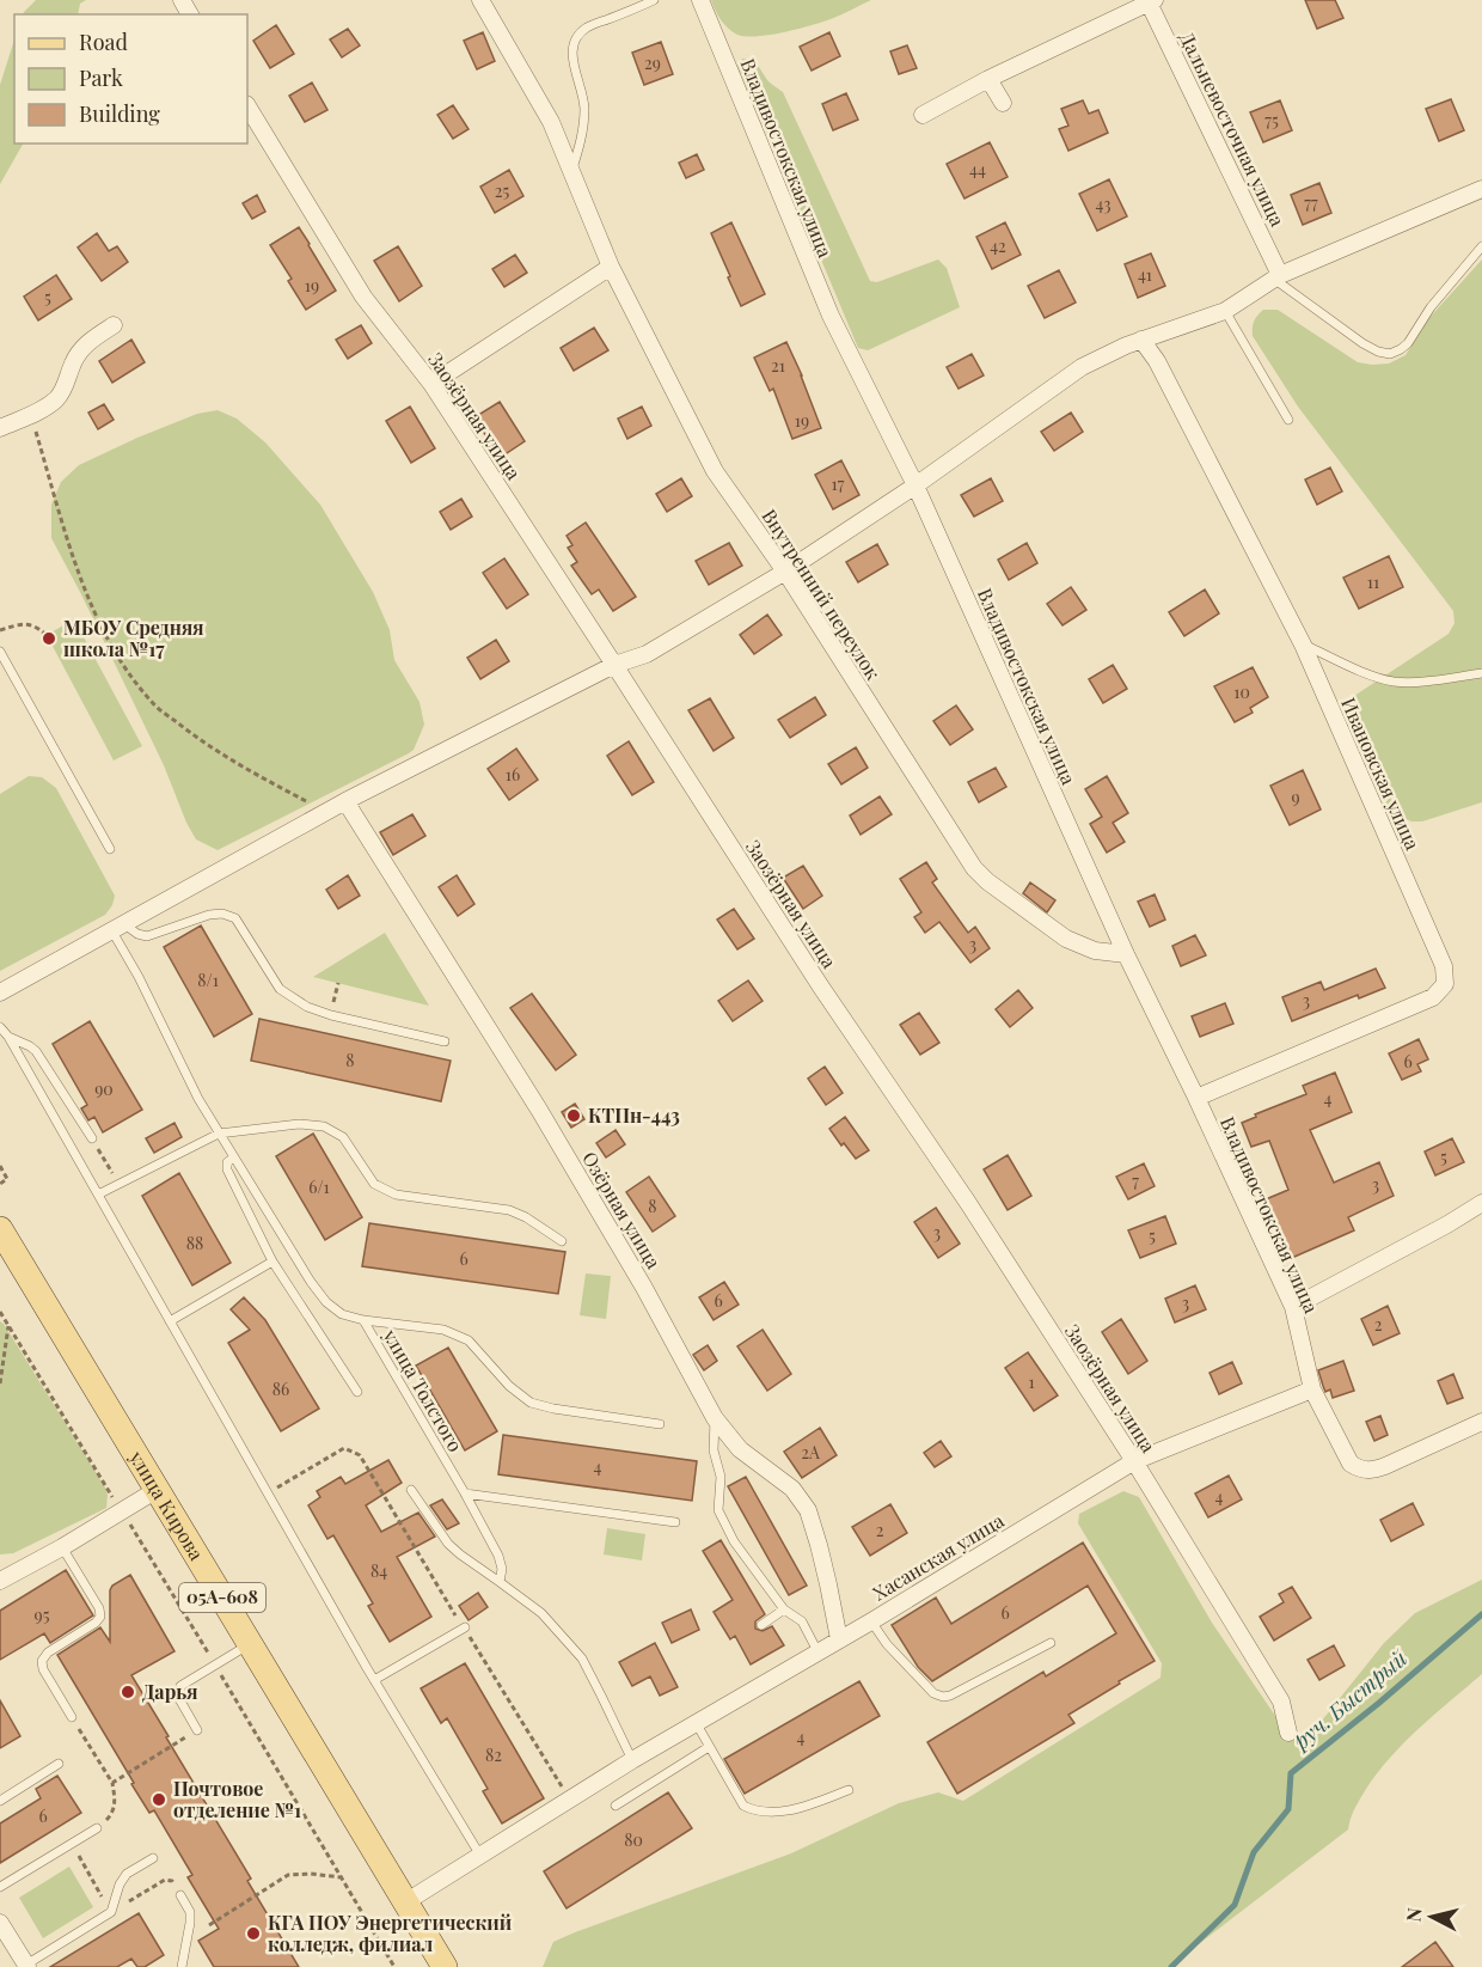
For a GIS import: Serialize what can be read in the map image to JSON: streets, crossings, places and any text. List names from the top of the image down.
{
  "streets": {
    "main road": ["улица Кирова", "05А-608"],
    "street": [
      "Дальневосточная улица",
      "Владивостокская улица",
      "Заозёрная улица",
      "Внутренний переулок",
      "Ивановская улица",
      "Озёрная улица",
      "Хасанская улица"
    ],
    "lane": ["улица Толстого"]
  },
  "crossings": [
    ["Владивостокская улица", "Внутренний переулок"],
    ["Владивостокская улица", "Ивановская улица"],
    ["Владивостокская улица", "Хасанская улица"],
    ["Заозёрная улица", "Хасанская улица"],
    ["Озёрная улица", "Хасанская улица"],
    ["улица Кирова", "Хасанская улица"]
  ],
  "water": ["руч. Быстрый"],
  "places": [
    "МБОУ Средняя школа №17",
    "КТПн-443",
    "Дарья",
    "Почтовое отделение №1",
    "КГА ПОУ Энергетический колледж, филиал"
  ],
  "house_numbers": [
    "29",
    "75",
    "44",
    "25",
    "77",
    "43",
    "42",
    "41",
    "19",
    "5",
    "21",
    "19",
    "17",
    "11",
    "10",
    "16",
    "9",
    "3",
    "8/1",
    "3",
    "8",
    "6",
    "90",
    "4",
    "5",
    "7",
    "3",
    "6/1",
    "8",
    "3",
    "5",
    "88",
    "6",
    "6",
    "3",
    "2",
    "1",
    "86",
    "2А",
    "4",
    "4",
    "2",
    "84",
    "6",
    "95",
    "4",
    "82",
    "6",
    "80"
  ],
  "legend": ["Road", "Park", "Building"],
  "north": "left"
}
